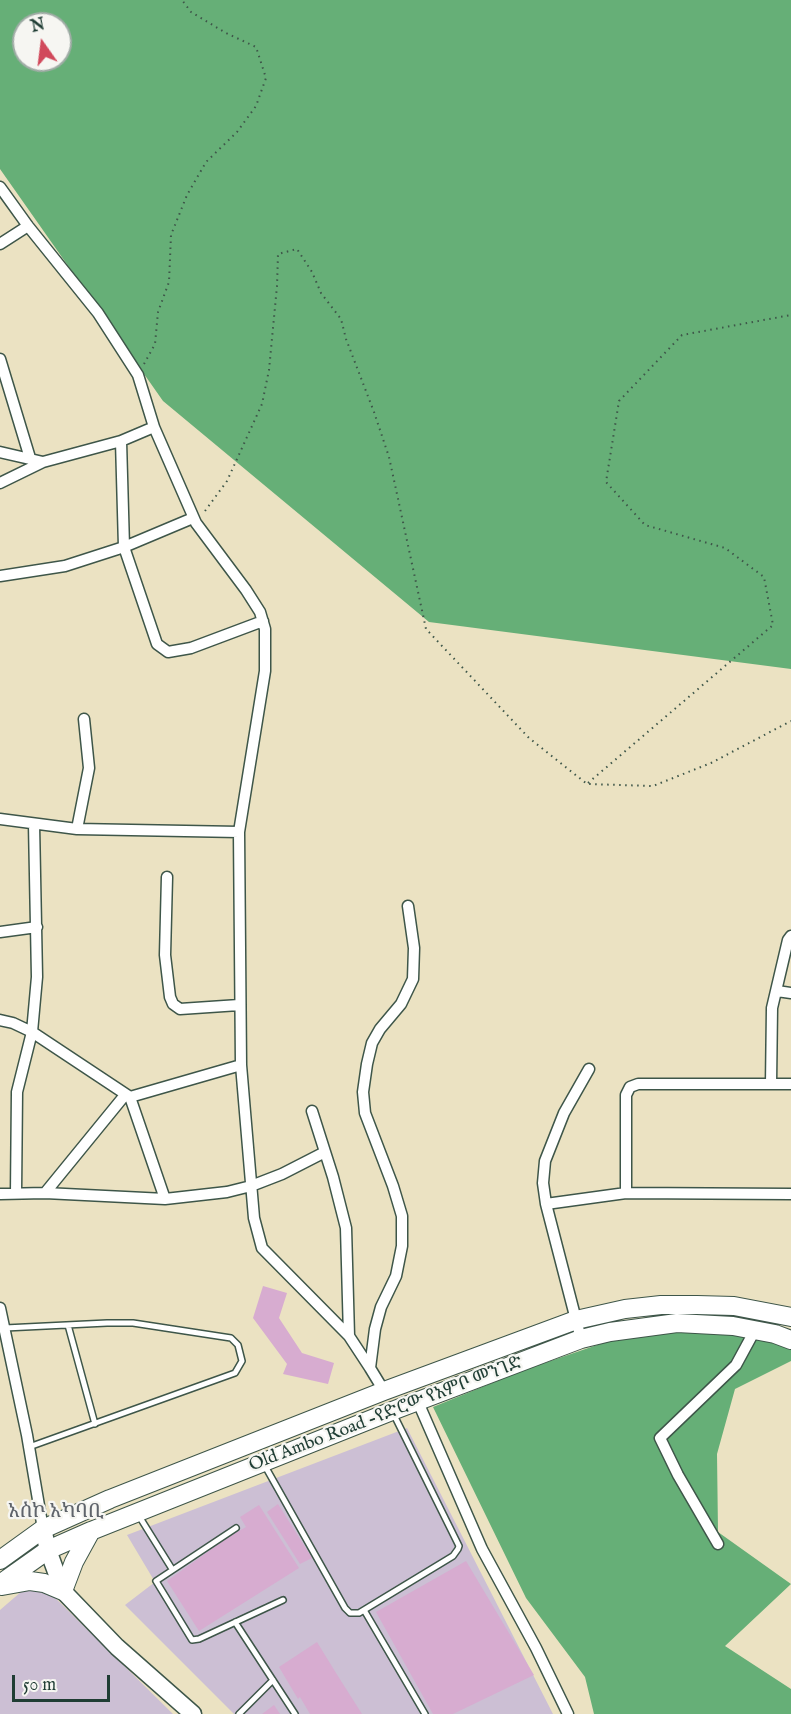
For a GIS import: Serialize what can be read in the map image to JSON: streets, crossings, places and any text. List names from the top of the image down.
{
  "streets": {
    "main road": ["Old Ambo Road -የድሮው የአምቦ መንገድ"]
  },
  "districts": ["አስኮ አካባቢ"],
  "scale_bar": "50 m",
  "north": "top"
}
